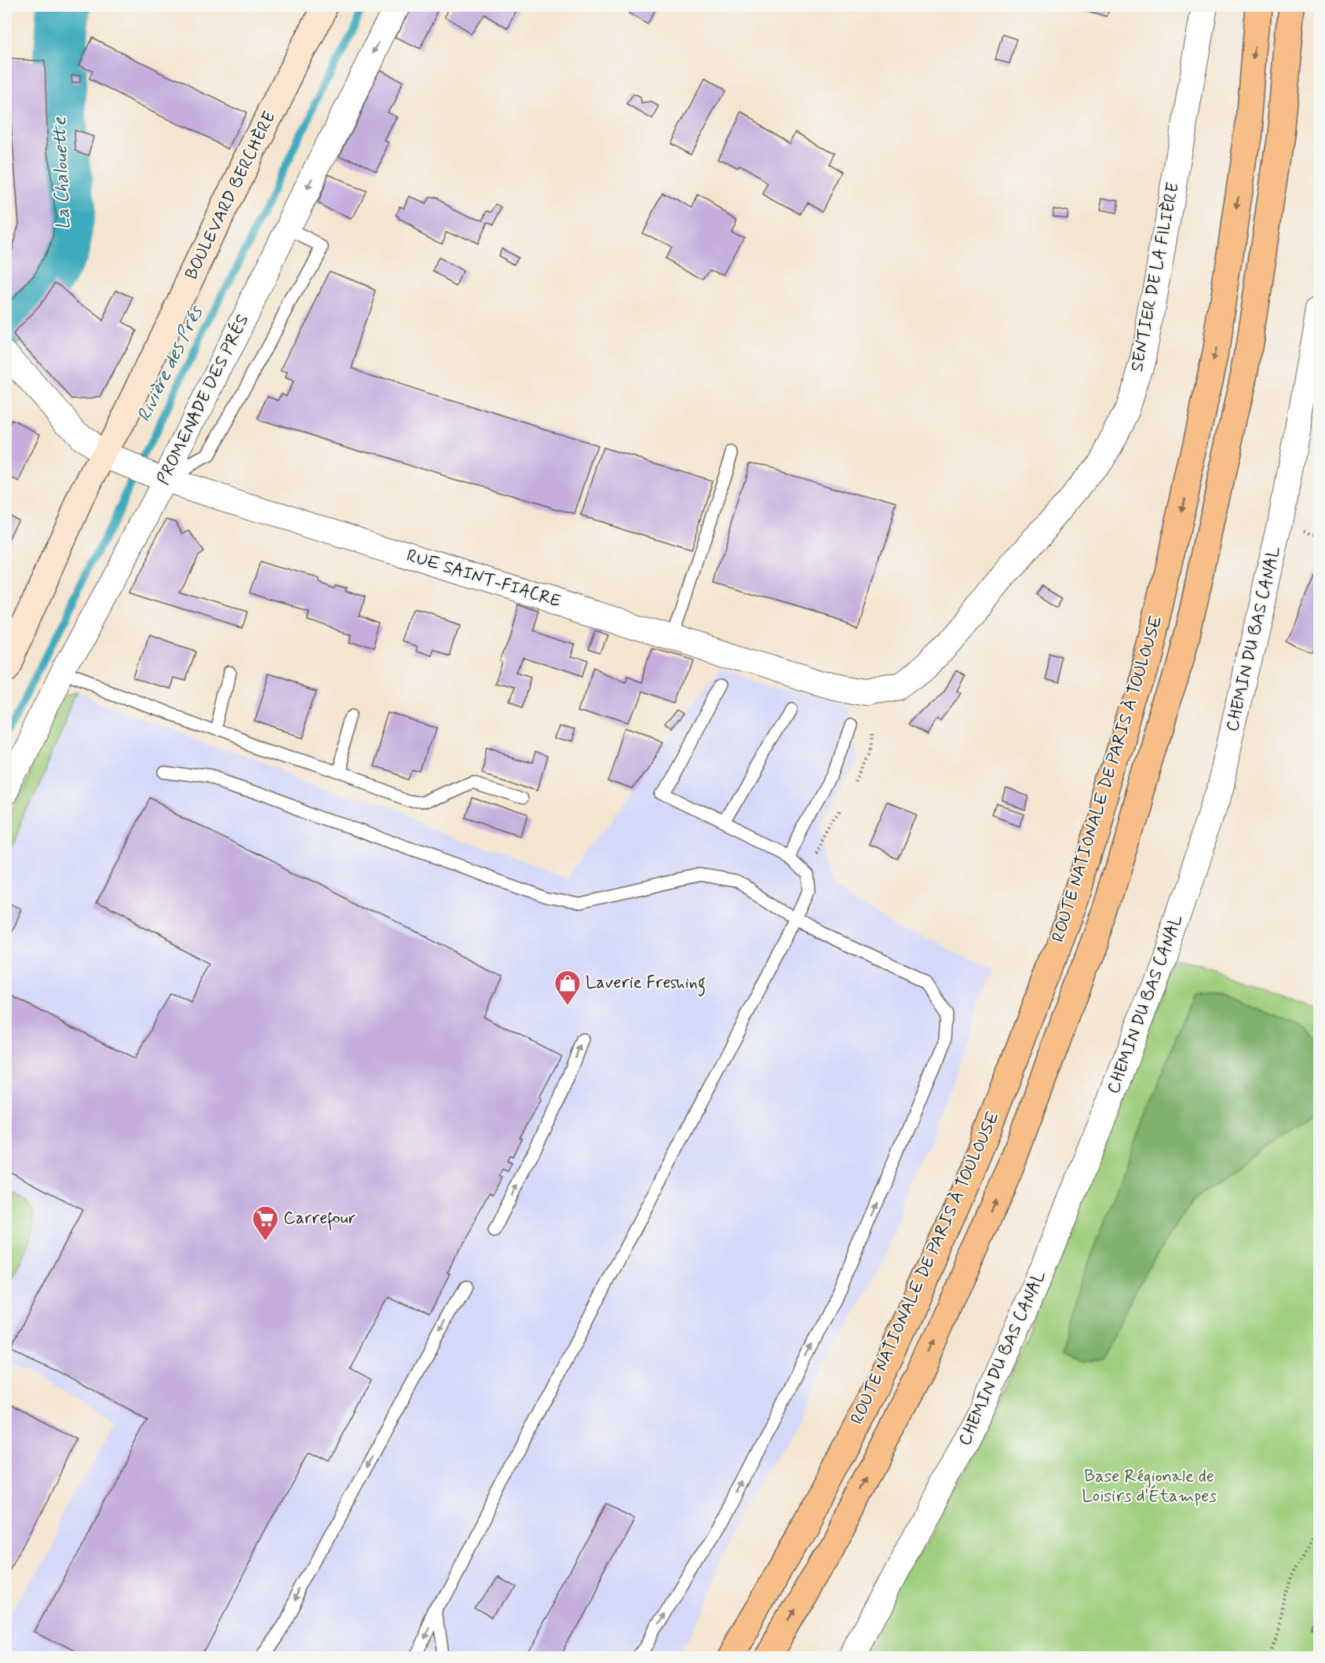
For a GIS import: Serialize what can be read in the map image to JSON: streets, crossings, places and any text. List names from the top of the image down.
{
  "streets": {
    "main road": ["BOULEVARD BERCHÈRE", "ROUTE NATIONALE DE PARIS À TOULOUSE"],
    "street": [
      "SENTIER DE LA FILIÈRE",
      "PROMENADE DES PRÉS",
      "RUE SAINT-FIACRE",
      "CHEMIN DU BAS CANAL"
    ]
  },
  "crossings": [
    ["BOULEVARD BERCHÈRE", "RUE SAINT-FIACRE"],
    ["SENTIER DE LA FILIÈRE", "RUE SAINT-FIACRE"],
    ["PROMENADE DES PRÉS", "RUE SAINT-FIACRE"]
  ],
  "water": ["La Chalouette", "Rivière des Prés"],
  "parks": ["Base Régionale de Loisirs d'Étampes"],
  "places": {
    "shop": ["Laverie Freshing"],
    "supermarket": ["Carrefour"]
  }
}
